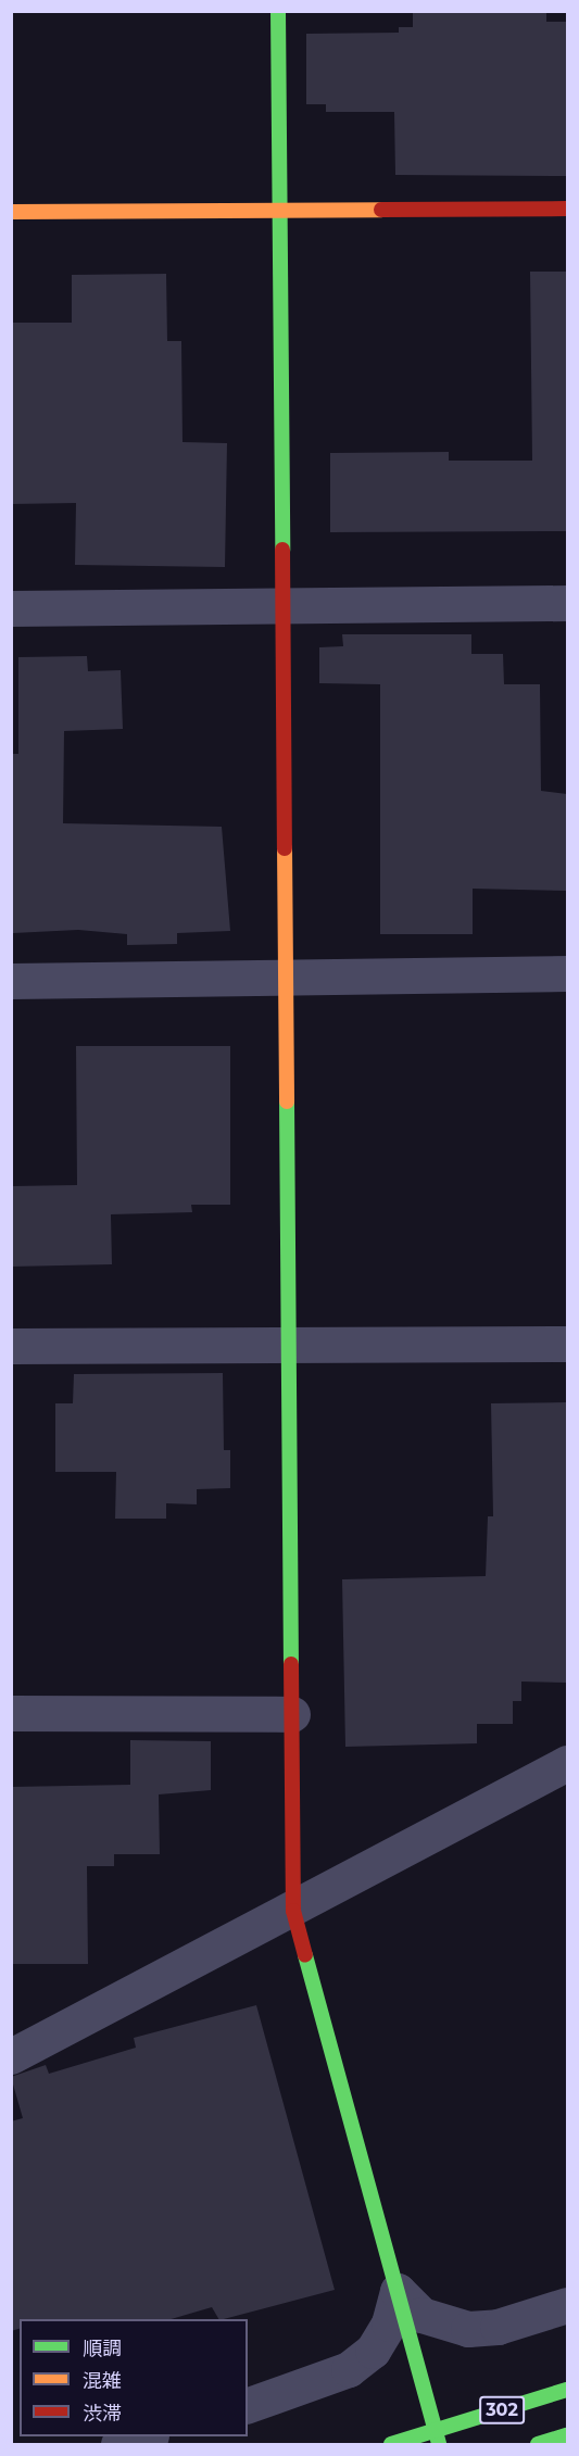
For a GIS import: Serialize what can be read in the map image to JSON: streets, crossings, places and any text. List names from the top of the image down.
{
  "streets": {
    "main road": ["302"]
  },
  "legend": ["順調", "混雑", "渋滞"]
}
